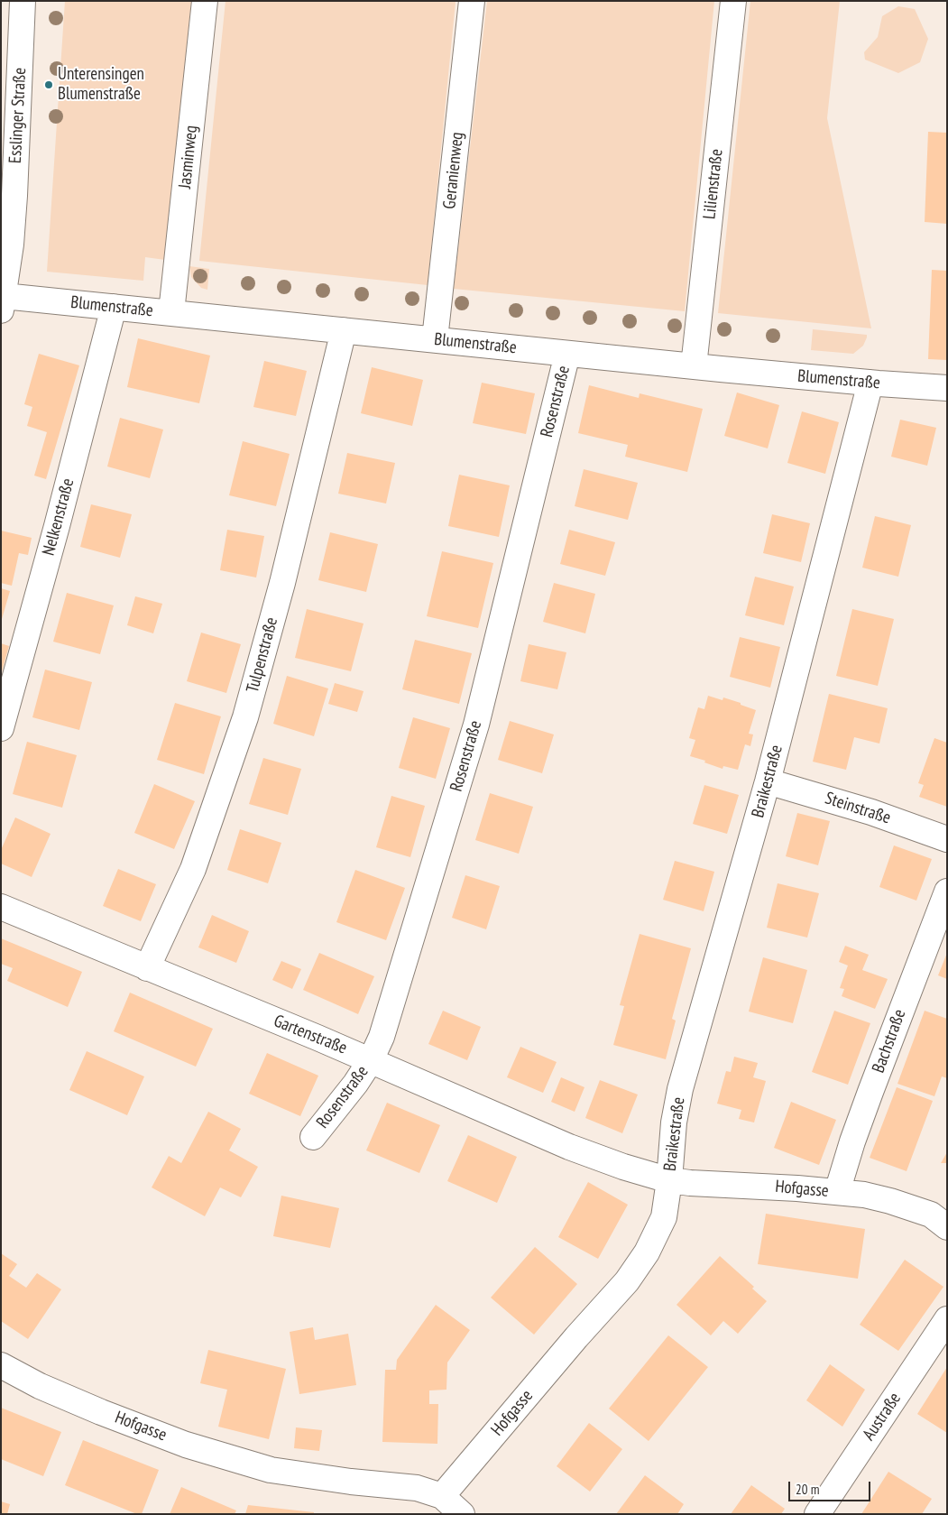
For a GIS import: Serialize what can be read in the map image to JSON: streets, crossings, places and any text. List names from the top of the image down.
{
  "streets": {
    "street": [
      "Esslinger Straße",
      "Jasminweg",
      "Geranienweg",
      "Lilienstraße",
      "Blumenstraße",
      "Rosenstraße",
      "Nelkenstraße",
      "Tulpenstraße",
      "Braikestraße",
      "Steinstraße",
      "Gartenstraße",
      "Bachstraße",
      "Hofgasse",
      "Austraße"
    ]
  },
  "crossings": [
    ["Esslinger Straße", "Blumenstraße"],
    ["Jasminweg", "Blumenstraße"],
    ["Geranienweg", "Blumenstraße"],
    ["Lilienstraße", "Blumenstraße"],
    ["Blumenstraße", "Rosenstraße"],
    ["Blumenstraße", "Nelkenstraße"],
    ["Blumenstraße", "Tulpenstraße"],
    ["Blumenstraße", "Braikestraße"],
    ["Rosenstraße", "Gartenstraße"],
    ["Tulpenstraße", "Gartenstraße"],
    ["Braikestraße", "Steinstraße"],
    ["Braikestraße", "Gartenstraße"],
    ["Braikestraße", "Hofgasse"],
    ["Gartenstraße", "Hofgasse"],
    ["Bachstraße", "Hofgasse"]
  ],
  "places": ["Unterensingen Blumenstraße"],
  "scale_bar": "20 m"
}
